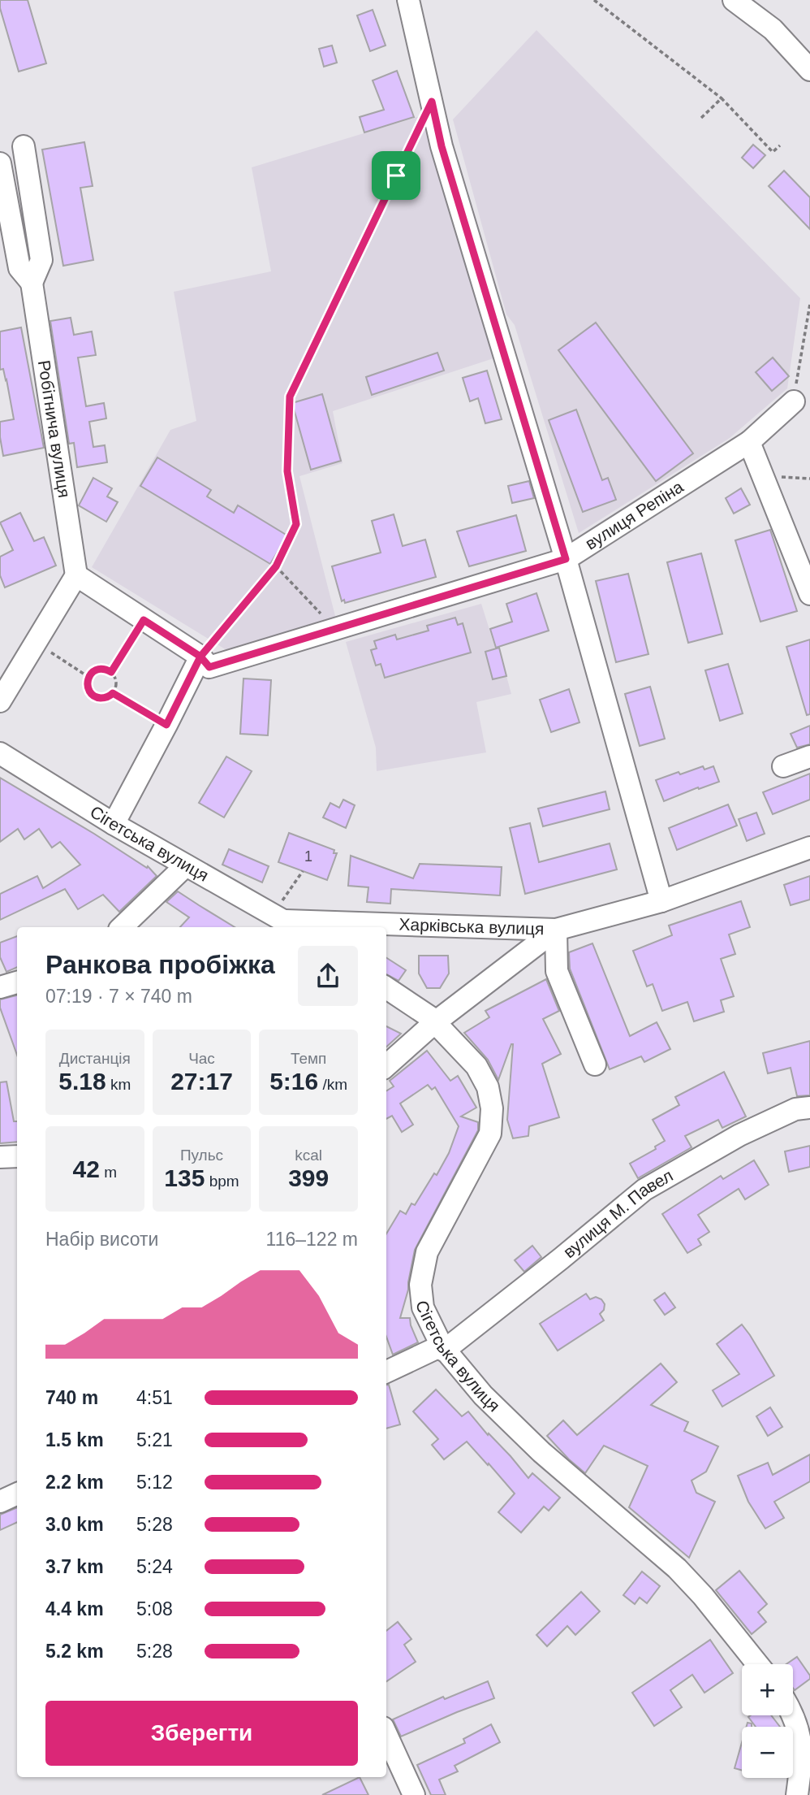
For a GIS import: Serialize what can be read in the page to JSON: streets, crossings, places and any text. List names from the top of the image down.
{
  "streets": {
    "street": [
      "Робітнича вулиця",
      "вулиця Репіна",
      "Сігетська вулиця",
      "Харківська вулиця",
      "вулиця М. Павел"
    ]
  },
  "crossings": [
    ["Сігетська вулиця", "Харківська вулиця"],
    ["Сігетська вулиця", "вулиця М. Павел"]
  ],
  "house_numbers": ["1"],
  "page": {
    "heading": ["Ранкова пробіжка", "07:19 · 7 × 740 m"],
    "stats": [
      ["Дистанція", "5.18 km"],
      ["Час", "27:17"],
      ["Темп", "5:16 /km"],
      ["42 m"],
      ["Пульс", "135 bpm"],
      ["kcal", "399"]
    ],
    "chart": ["Набір висоти", "116–122 m"],
    "list": [
      {
        "name": "740 m",
        "note": "4:51"
      },
      {
        "name": "1.5 km",
        "note": "5:21"
      },
      {
        "name": "2.2 km",
        "note": "5:12"
      },
      {
        "name": "3.0 km",
        "note": "5:28"
      },
      {
        "name": "3.7 km",
        "note": "5:24"
      },
      {
        "name": "4.4 km",
        "note": "5:08"
      },
      {
        "name": "5.2 km",
        "note": "5:28"
      }
    ],
    "map_buttons": ["+", "−"],
    "buttons": "Зберегти"
  }
}
